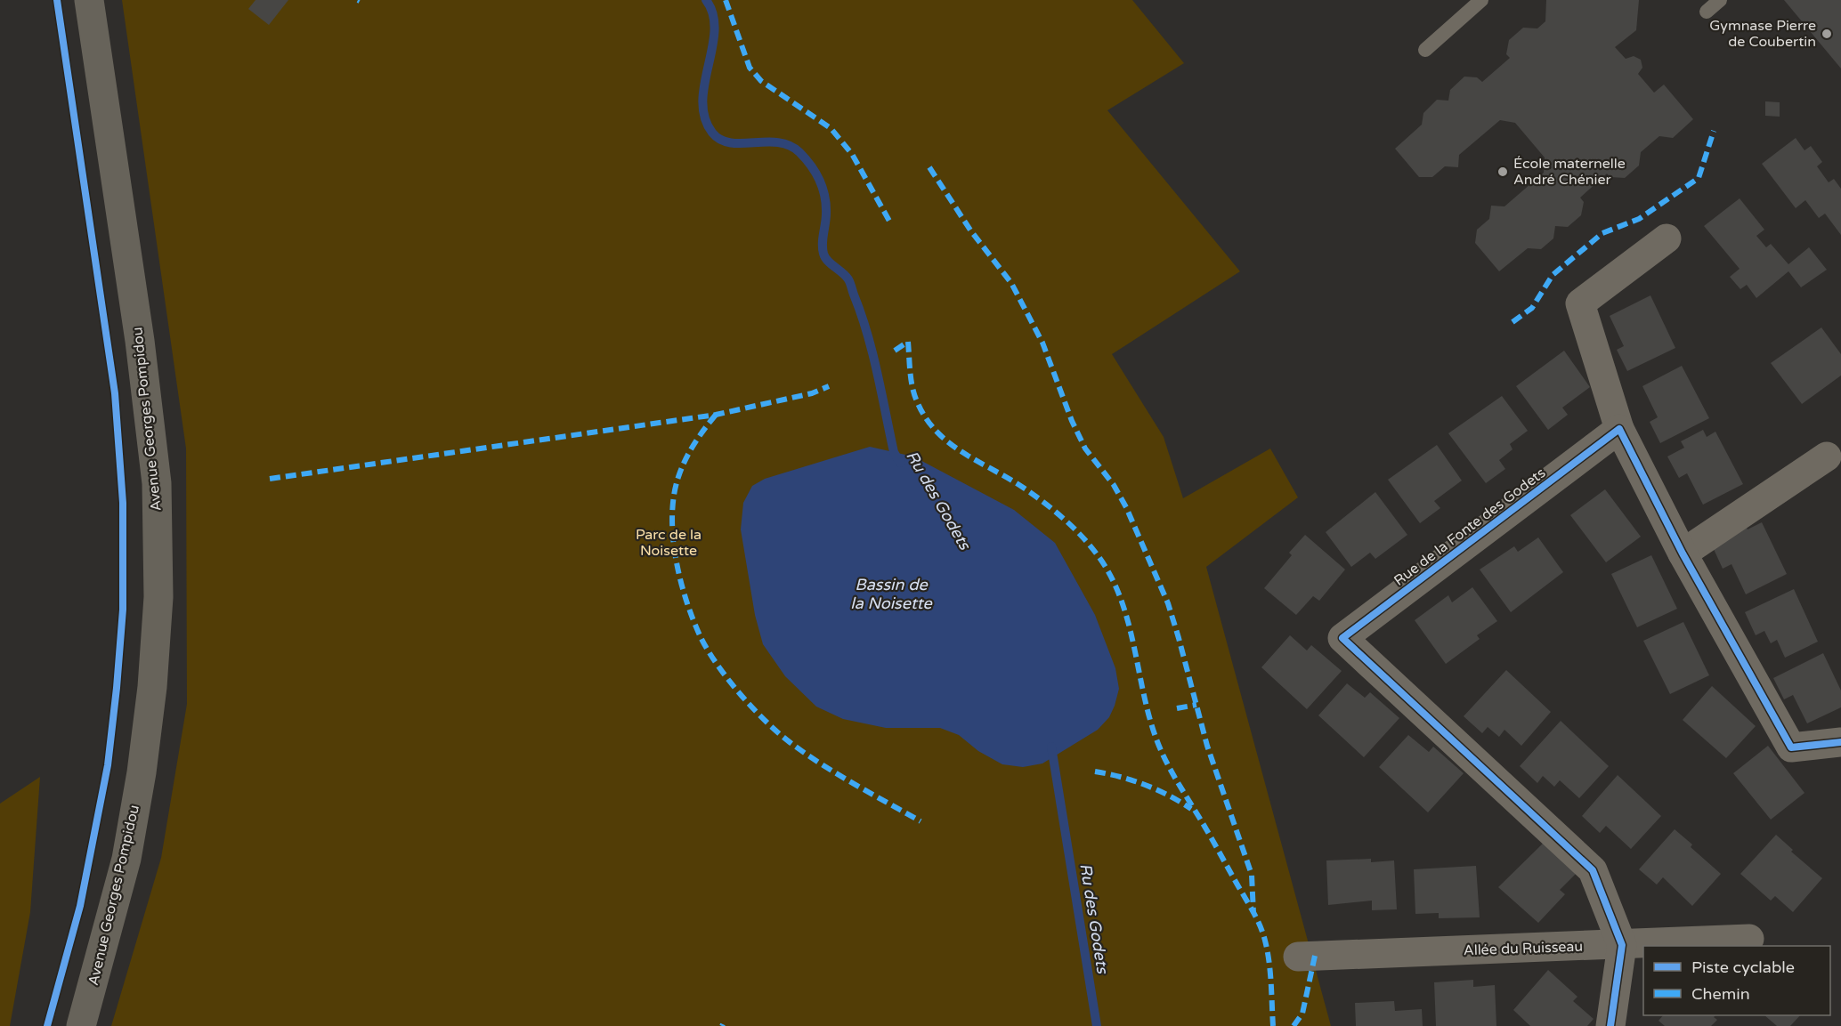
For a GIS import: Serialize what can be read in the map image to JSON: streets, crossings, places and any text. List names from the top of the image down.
{
  "streets": {
    "main road": ["Avenue Georges Pompidou"],
    "street": ["Rue de la Fonte des Godets", "Allée du Ruisseau"]
  },
  "crossings": [
    ["Rue de la Fonte des Godets", "Allée du Ruisseau"]
  ],
  "water": ["Ru des Godets", "Bassin de la Noisette"],
  "parks": ["Parc de la Noisette"],
  "places": ["Gymnase Pierre de Coubertin", "École maternelle André Chénier"],
  "legend": ["Piste cyclable", "Chemin"]
}
